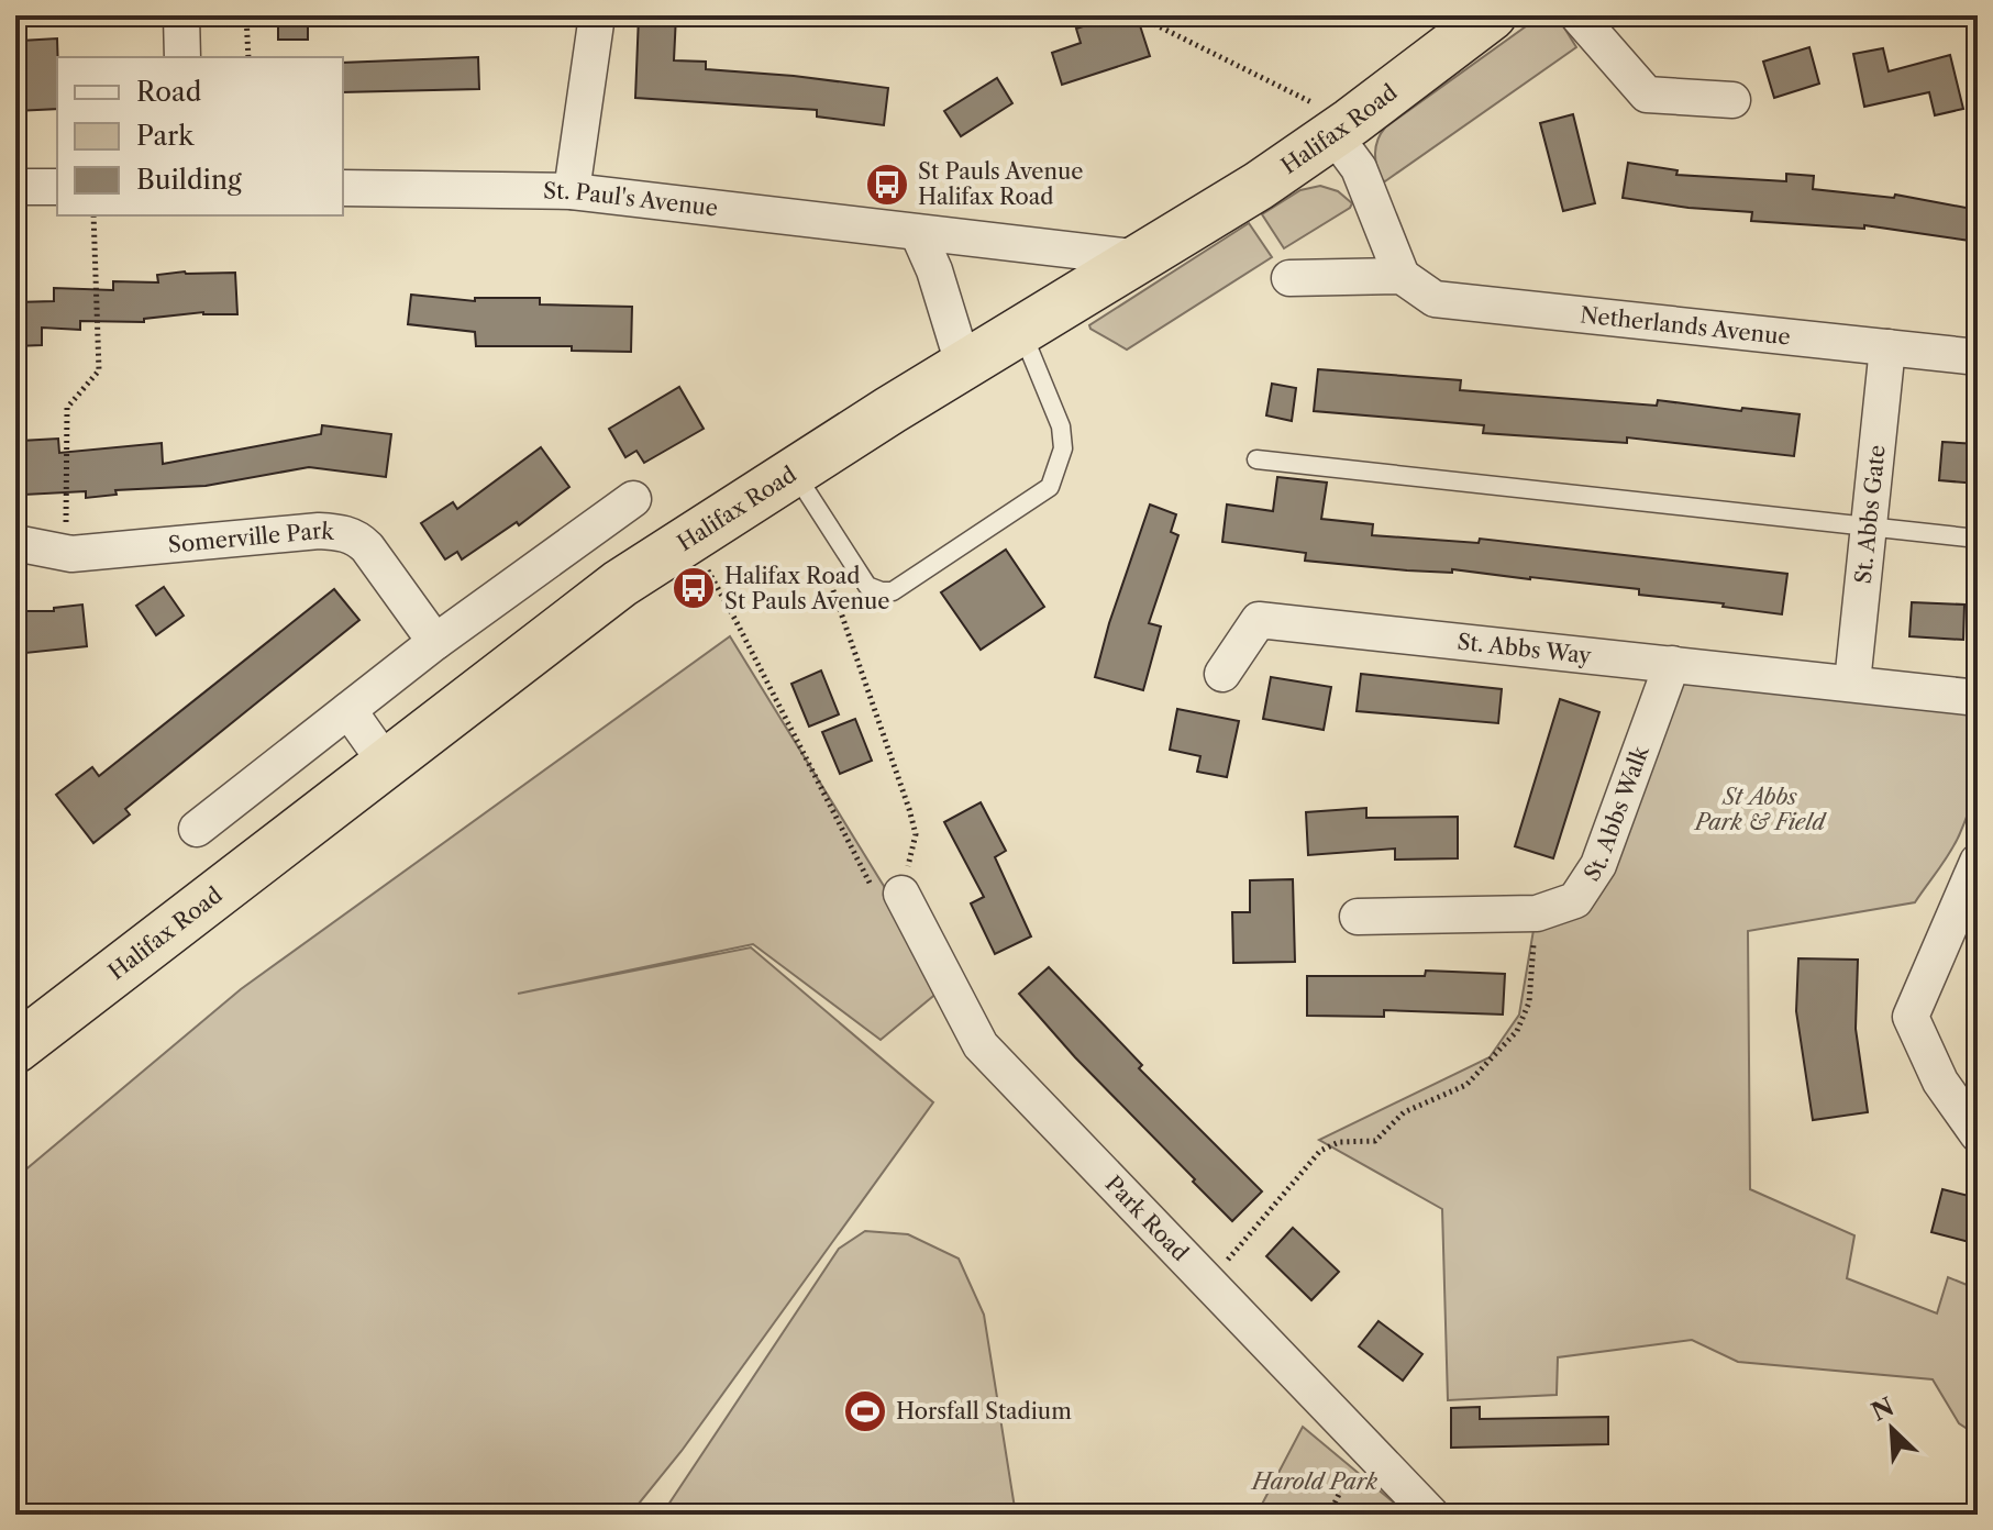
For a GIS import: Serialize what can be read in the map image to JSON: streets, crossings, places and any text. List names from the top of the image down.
{
  "streets": {
    "highway": ["Halifax Road"],
    "street": [
      "St. Paul's Avenue",
      "Netherlands Avenue",
      "St. Abbs Gate",
      "Somerville Park",
      "St. Abbs Way",
      "St. Abbs Walk",
      "Park Road"
    ]
  },
  "crossings": [
    ["Halifax Road", "St. Paul's Avenue"],
    ["Netherlands Avenue", "St. Abbs Gate"],
    ["St. Abbs Gate", "St. Abbs Way"],
    ["St. Abbs Way", "St. Abbs Walk"]
  ],
  "parks": ["St Abbs Park & Field", "Harold Park"],
  "places": {
    "bus stop": ["St Pauls Avenue Halifax Road", "Halifax Road St Pauls Avenue"],
    "sports": ["Horsfall Stadium"]
  },
  "legend": ["Road", "Park", "Building"],
  "north": "top left"
}
